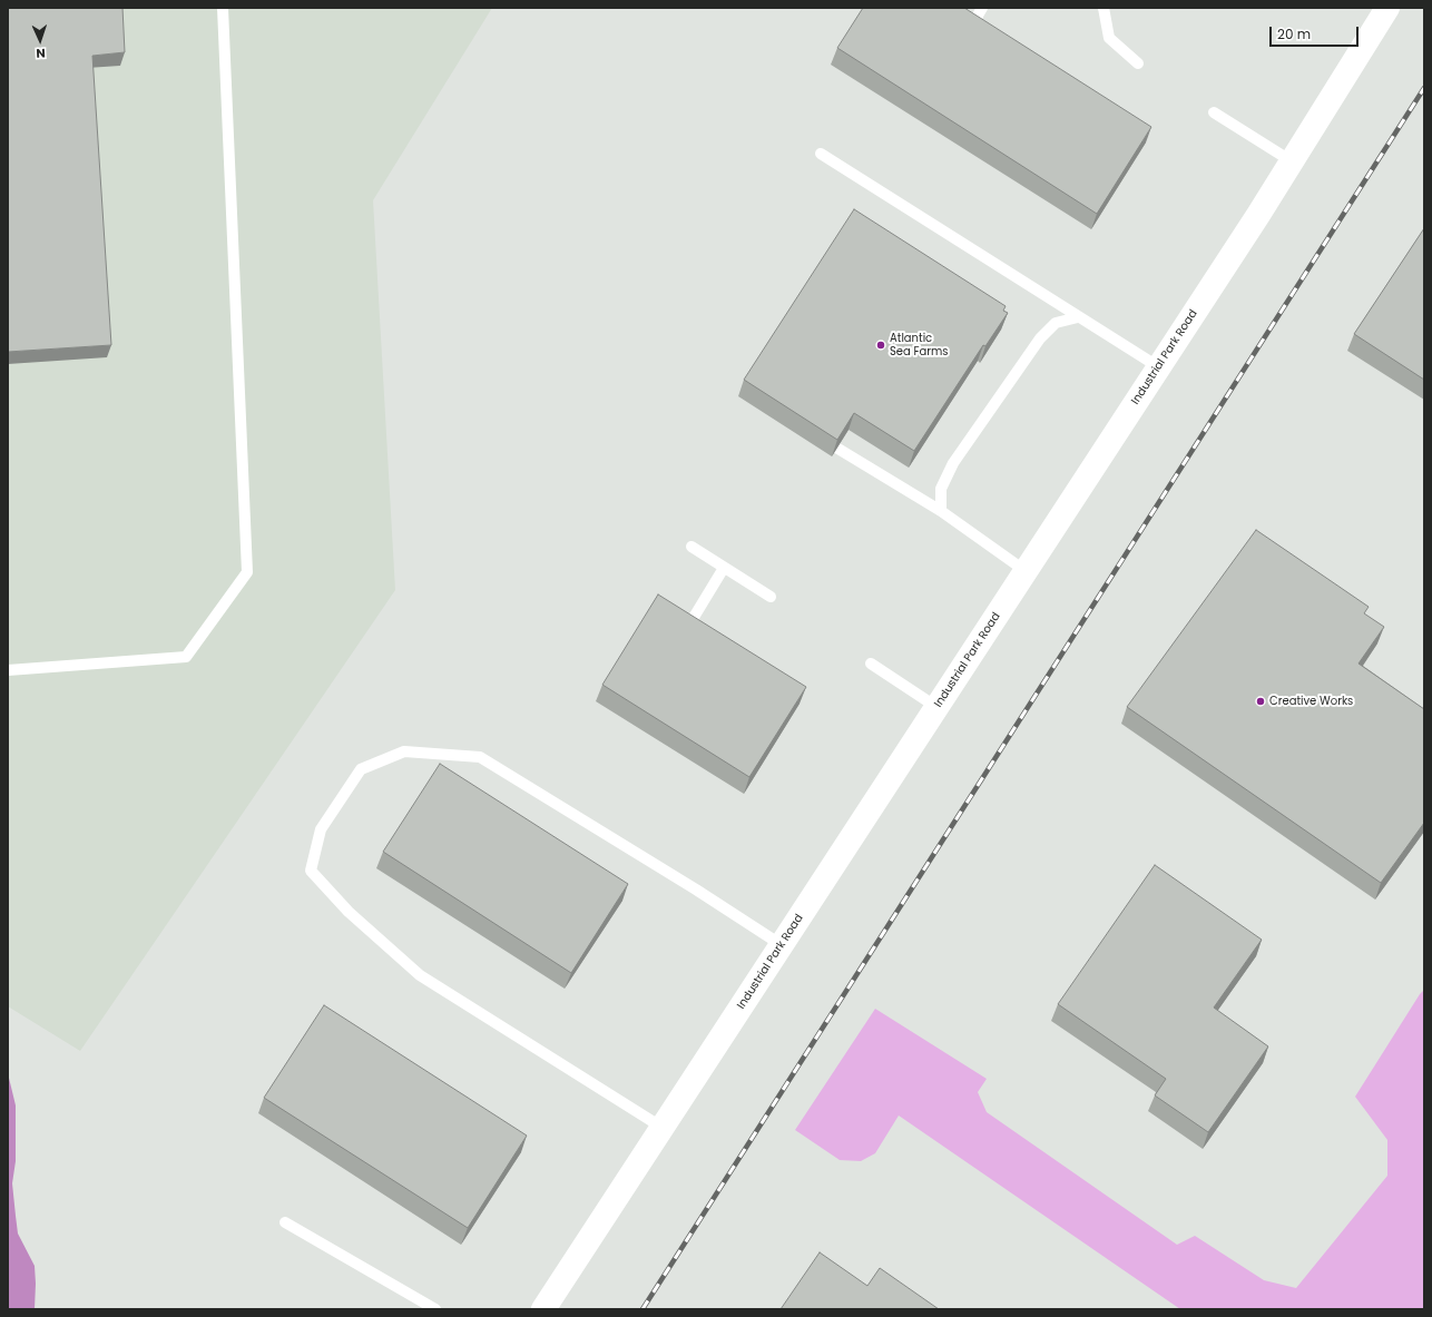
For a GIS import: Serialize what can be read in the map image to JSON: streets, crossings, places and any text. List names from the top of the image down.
{
  "streets": {
    "street": ["Industrial Park Road"]
  },
  "places": ["Atlantic Sea Farms", "Creative Works"],
  "scale_bar": "20 m",
  "north": "bottom"
}
